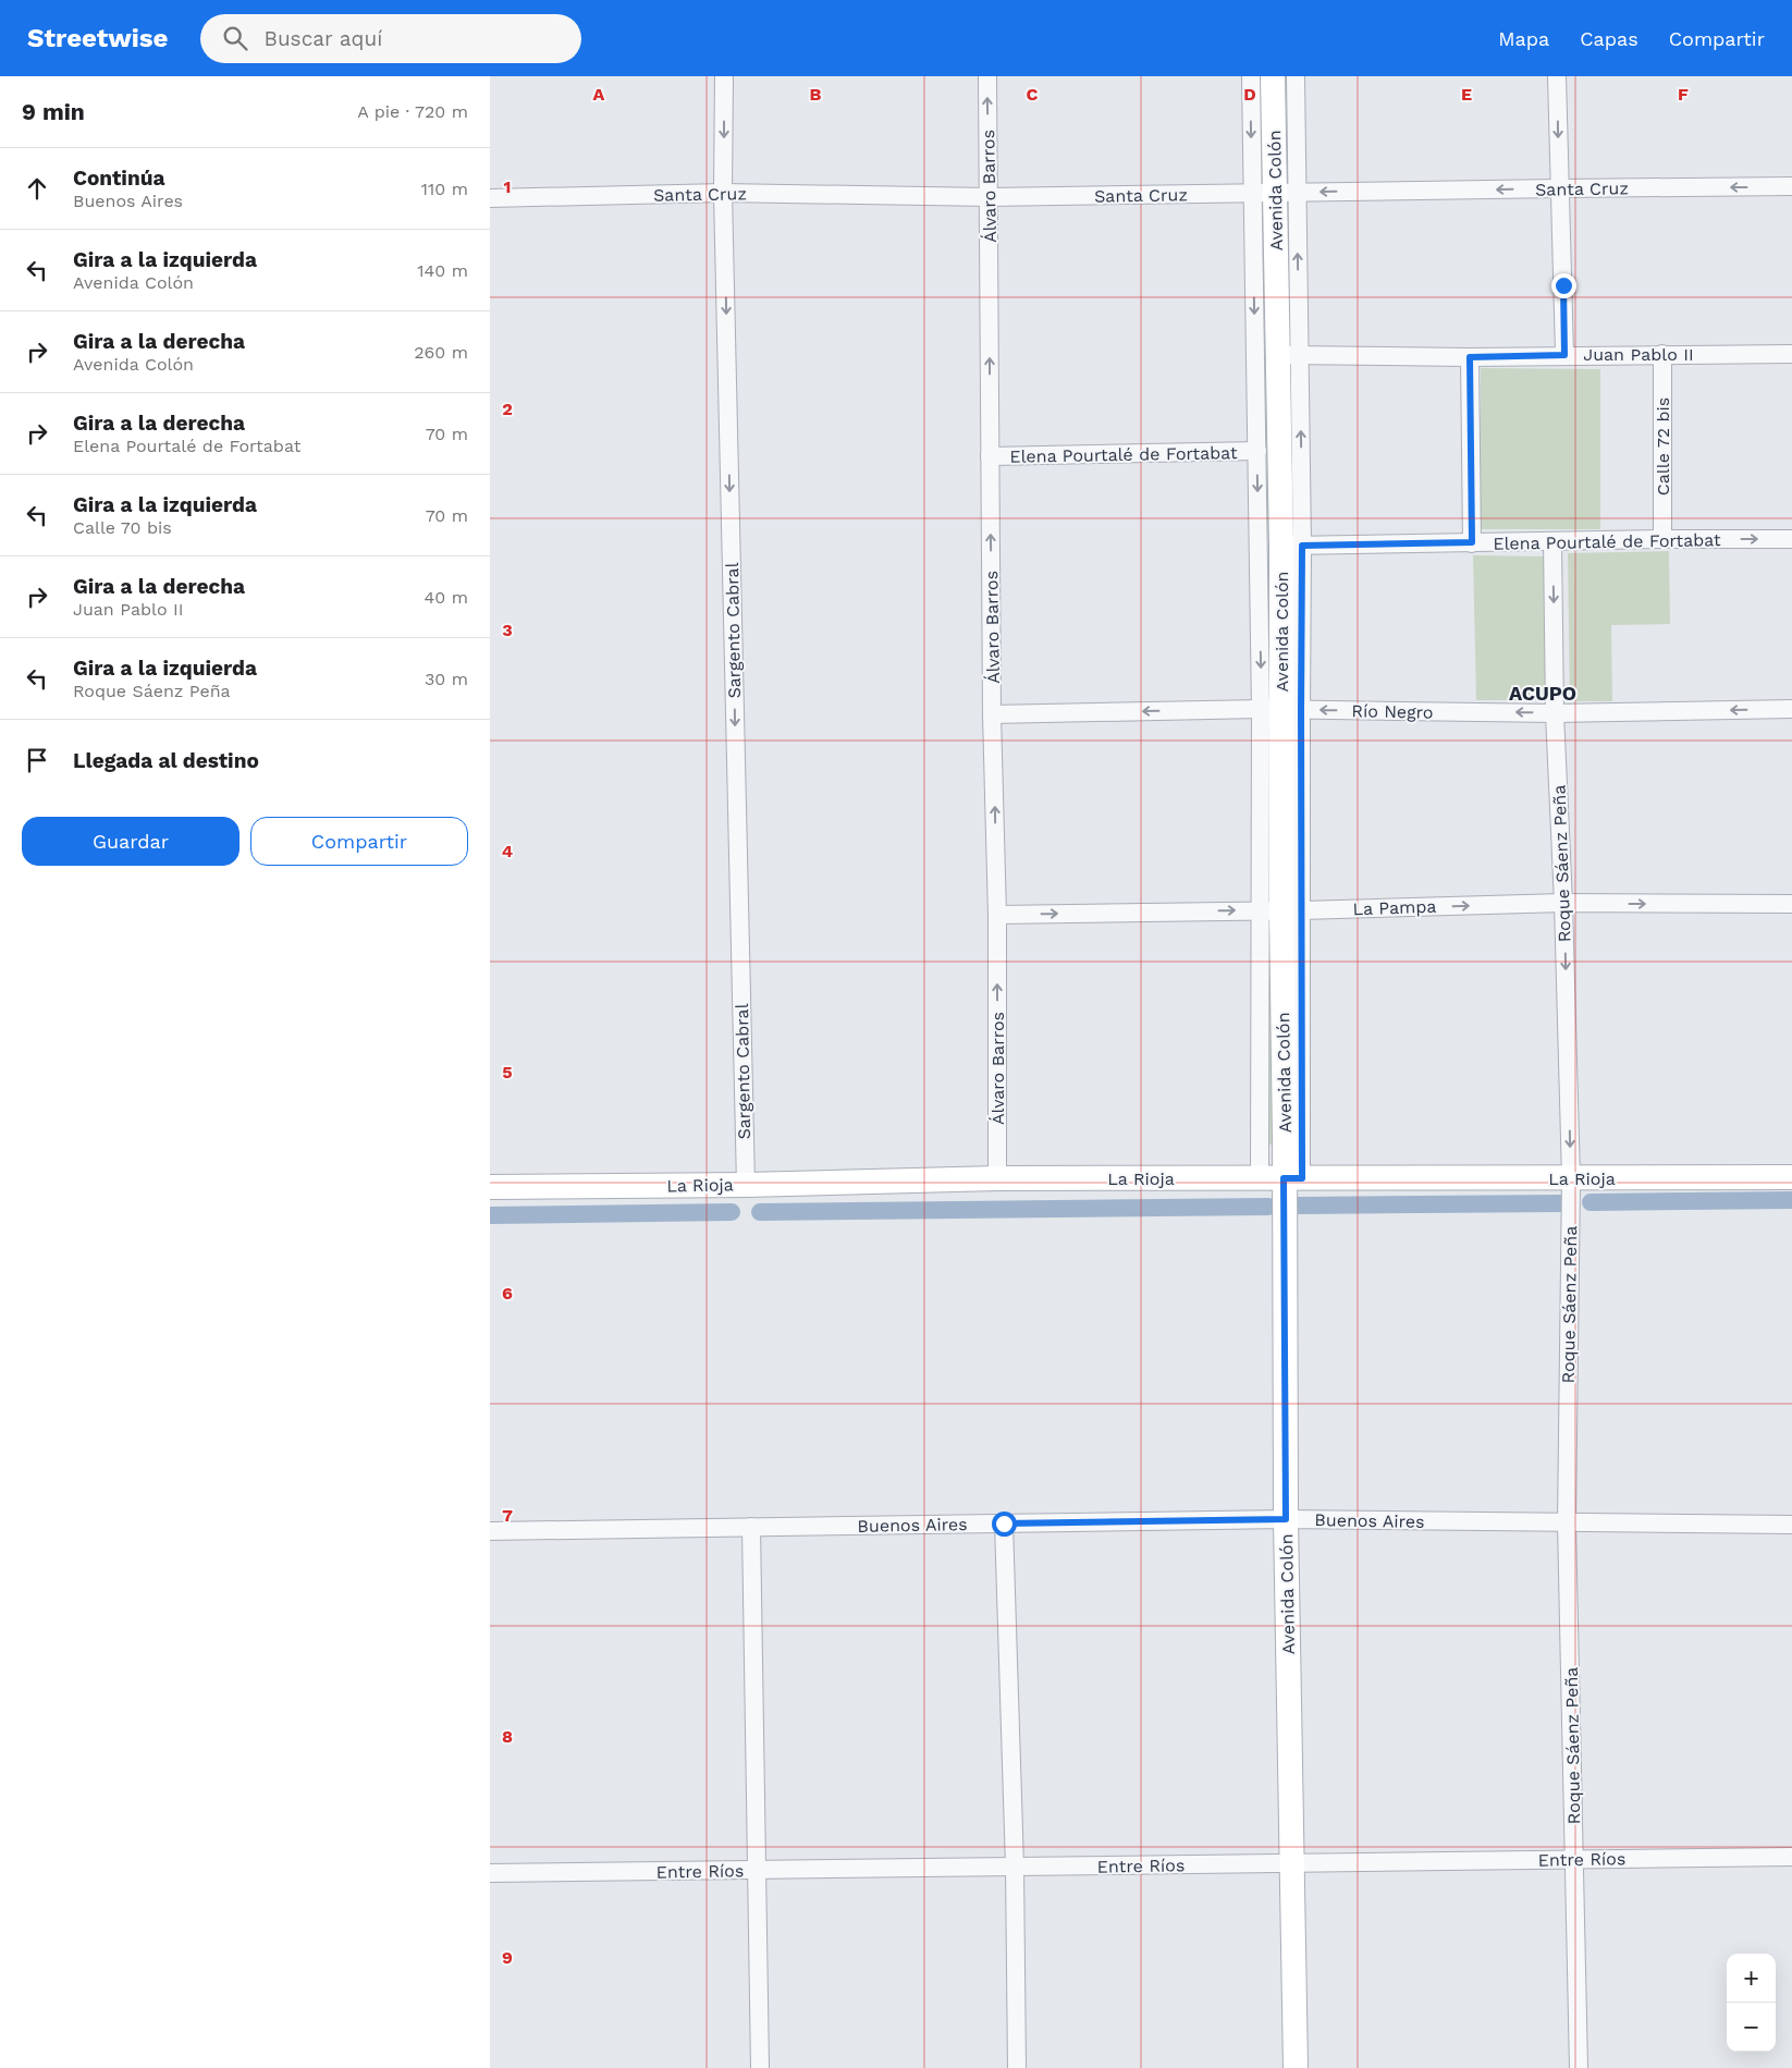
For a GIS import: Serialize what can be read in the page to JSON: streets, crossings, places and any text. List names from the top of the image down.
{
  "streets": {
    "main road": ["Avenida Colón", "La Rioja"],
    "street": [
      "Álvaro Barros",
      "Santa Cruz",
      "Juan Pablo II",
      "Calle 72 bis",
      "Elena Pourtalé de Fortabat",
      "Sargento Cabral",
      "Río Negro",
      "Roque Sáenz Peña",
      "La Pampa",
      "Buenos Aires",
      "Entre Ríos"
    ]
  },
  "crossings": [
    ["Álvaro Barros", "Santa Cruz"],
    ["Álvaro Barros", "Elena Pourtalé de Fortabat"],
    ["Álvaro Barros", "Río Negro"],
    ["Álvaro Barros", "La Pampa"],
    ["Álvaro Barros", "La Rioja"],
    ["Santa Cruz", "Avenida Colón"],
    ["Santa Cruz", "Sargento Cabral"],
    ["Avenida Colón", "Juan Pablo II"],
    ["Avenida Colón", "Elena Pourtalé de Fortabat"],
    ["Avenida Colón", "Río Negro"],
    ["Avenida Colón", "La Pampa"],
    ["Avenida Colón", "La Rioja"],
    ["Avenida Colón", "Buenos Aires"],
    ["Avenida Colón", "Entre Ríos"],
    ["Juan Pablo II", "Calle 72 bis"],
    ["Calle 72 bis", "Elena Pourtalé de Fortabat"],
    ["Elena Pourtalé de Fortabat", "Roque Sáenz Peña"],
    ["Sargento Cabral", "La Rioja"],
    ["Río Negro", "Roque Sáenz Peña"],
    ["Roque Sáenz Peña", "La Pampa"],
    ["Roque Sáenz Peña", "La Rioja"],
    ["Roque Sáenz Peña", "Buenos Aires"],
    ["Roque Sáenz Peña", "Entre Ríos"]
  ],
  "one_way": [
    "Álvaro Barros",
    "Santa Cruz",
    "Sargento Cabral",
    "Río Negro",
    "La Pampa"
  ],
  "districts": ["ACUPO"],
  "page": {
    "header": "Streetwise",
    "search": "Buscar aquí",
    "nav": ["Mapa", "Capas", "Compartir"],
    "heading": ["9 min", "A pie · 720 m"],
    "list": [
      ["Continúa", "Buenos Aires", "110 m"],
      ["Gira a la izquierda", "Avenida Colón", "140 m"],
      ["Gira a la derecha", "Avenida Colón", "260 m"],
      ["Gira a la derecha", "Elena Pourtalé de Fortabat", "70 m"],
      ["Gira a la izquierda", "Calle 70 bis", "70 m"],
      ["Gira a la derecha", "Juan Pablo II", "40 m"],
      ["Gira a la izquierda", "Roque Sáenz Peña", "30 m"],
      "Llegada al destino"
    ],
    "buttons": ["Guardar", "Compartir"],
    "map_buttons": ["+", "−"]
  },
  "grid": {
    "columns": [
      "A",
      "B",
      "C",
      "D",
      "E",
      "F"
    ],
    "rows": [
      "1",
      "2",
      "3",
      "4",
      "5",
      "6",
      "7",
      "8",
      "9"
    ]
  }
}
